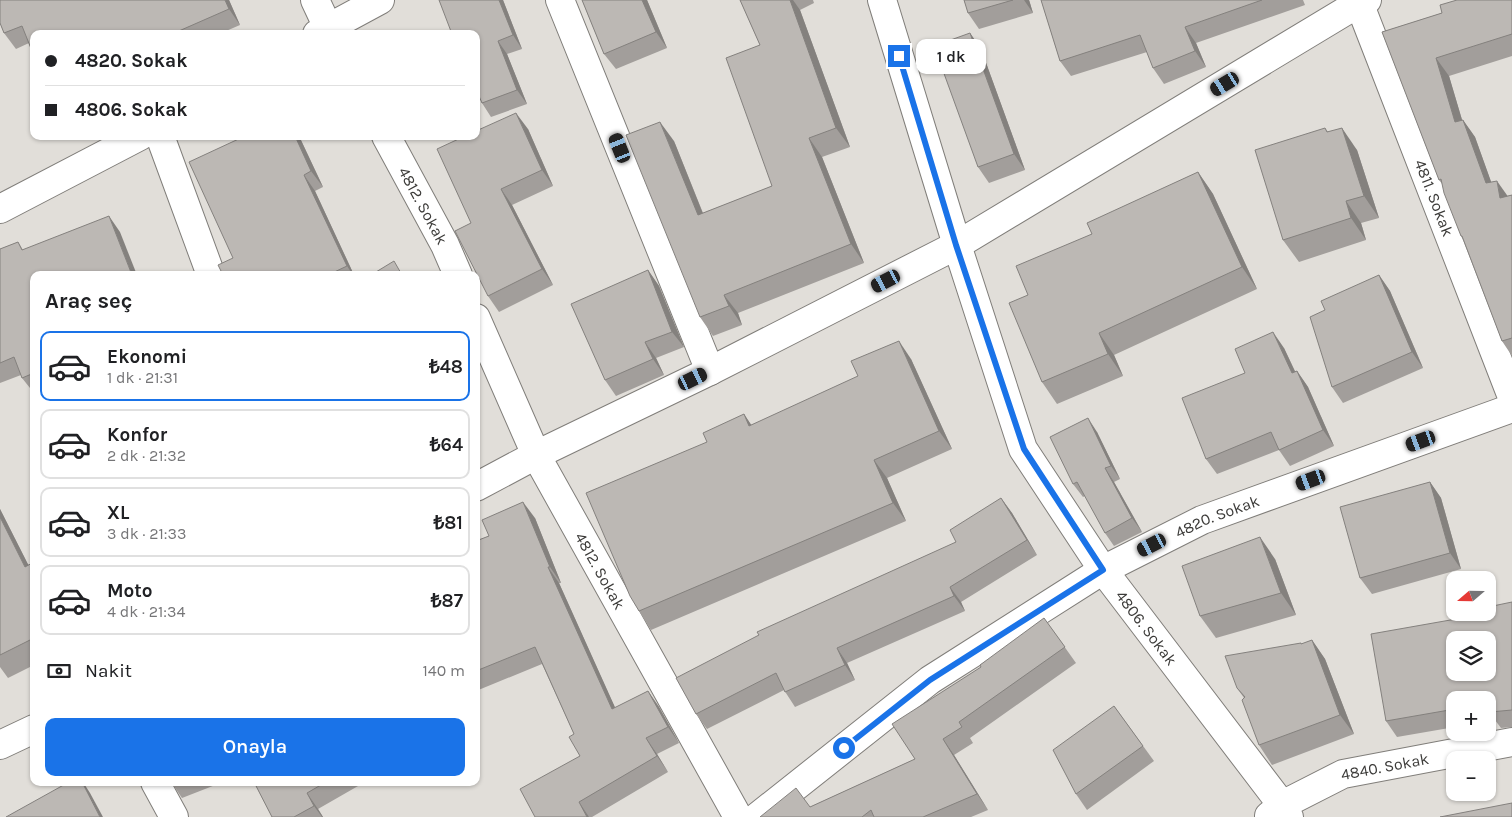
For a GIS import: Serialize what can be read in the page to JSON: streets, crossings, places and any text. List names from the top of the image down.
{
  "streets": {
    "street": [
      "4811. Sokak",
      "4812. Sokak",
      "4820. Sokak",
      "4806. Sokak",
      "4840. Sokak"
    ]
  },
  "crossings": [
    ["4820. Sokak", "4806. Sokak"],
    ["4806. Sokak", "4840. Sokak"]
  ],
  "north": "left",
  "page": {
    "banner": ["4820. Sokak", "4806. Sokak"],
    "bubble": "1 dk",
    "heading": "Araç seç",
    "list": [
      {
        "name": "Ekonomi",
        "note": "1 dk · 21:31",
        "value": "₺48"
      },
      {
        "name": "Konfor",
        "note": "2 dk · 21:32",
        "value": "₺64"
      },
      {
        "name": "XL",
        "note": "3 dk · 21:33",
        "value": "₺81"
      },
      {
        "name": "Moto",
        "note": "4 dk · 21:34",
        "value": "₺87"
      }
    ],
    "map_buttons": ["+", "−"],
    "pay": ["Nakit", "140 m"],
    "buttons": "Onayla"
  }
}
